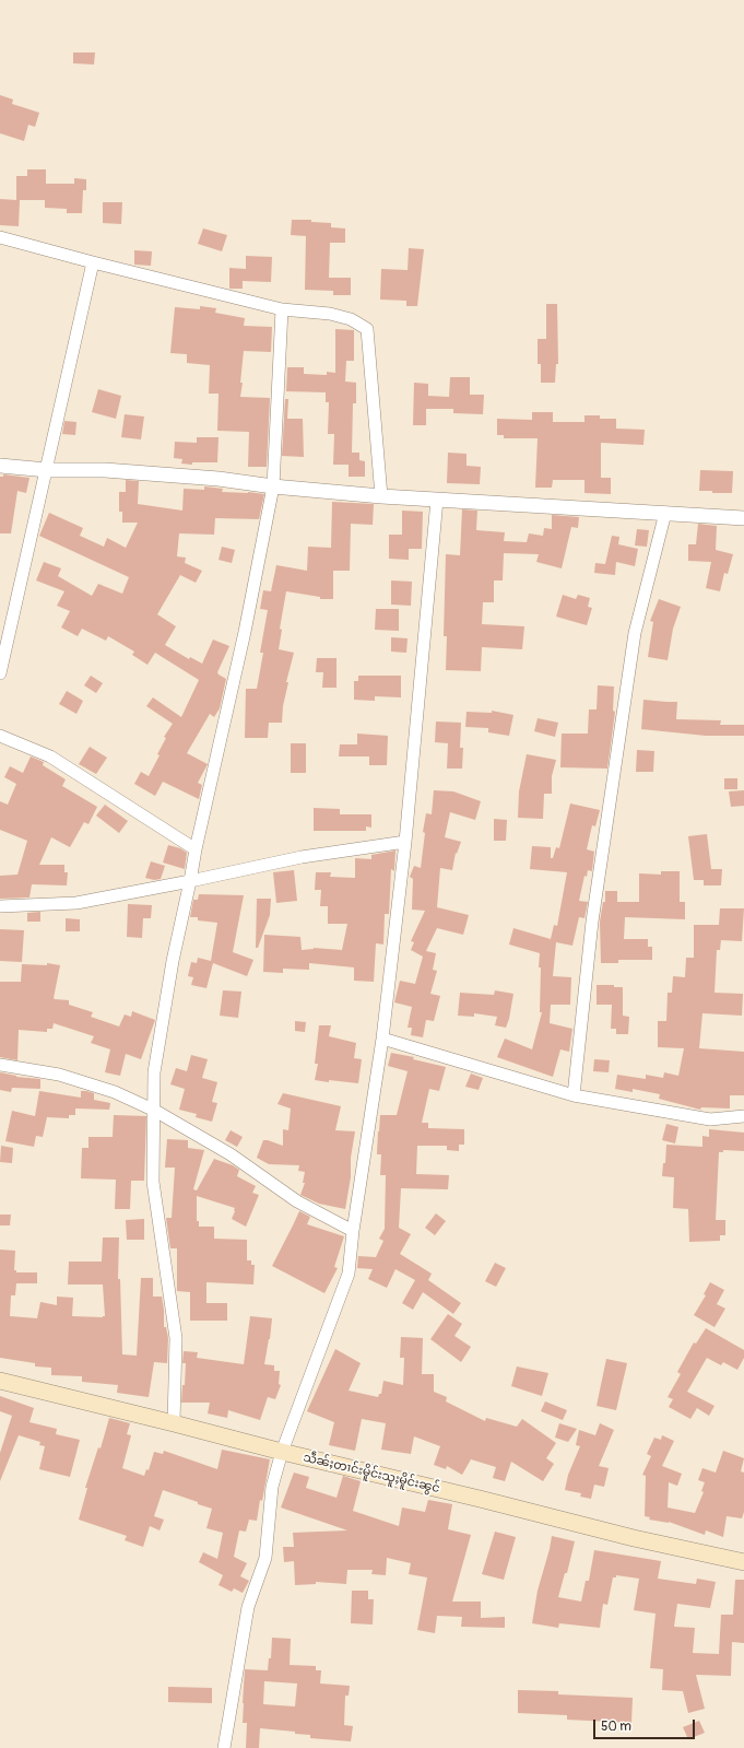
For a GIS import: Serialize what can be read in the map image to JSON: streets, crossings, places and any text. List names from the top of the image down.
{
  "streets": {
    "main road": ["သဵၼ်ႈတၢင်းမိူင်းသူႈမိူင်းၼွင်"]
  },
  "scale_bar": "50 m"
}
